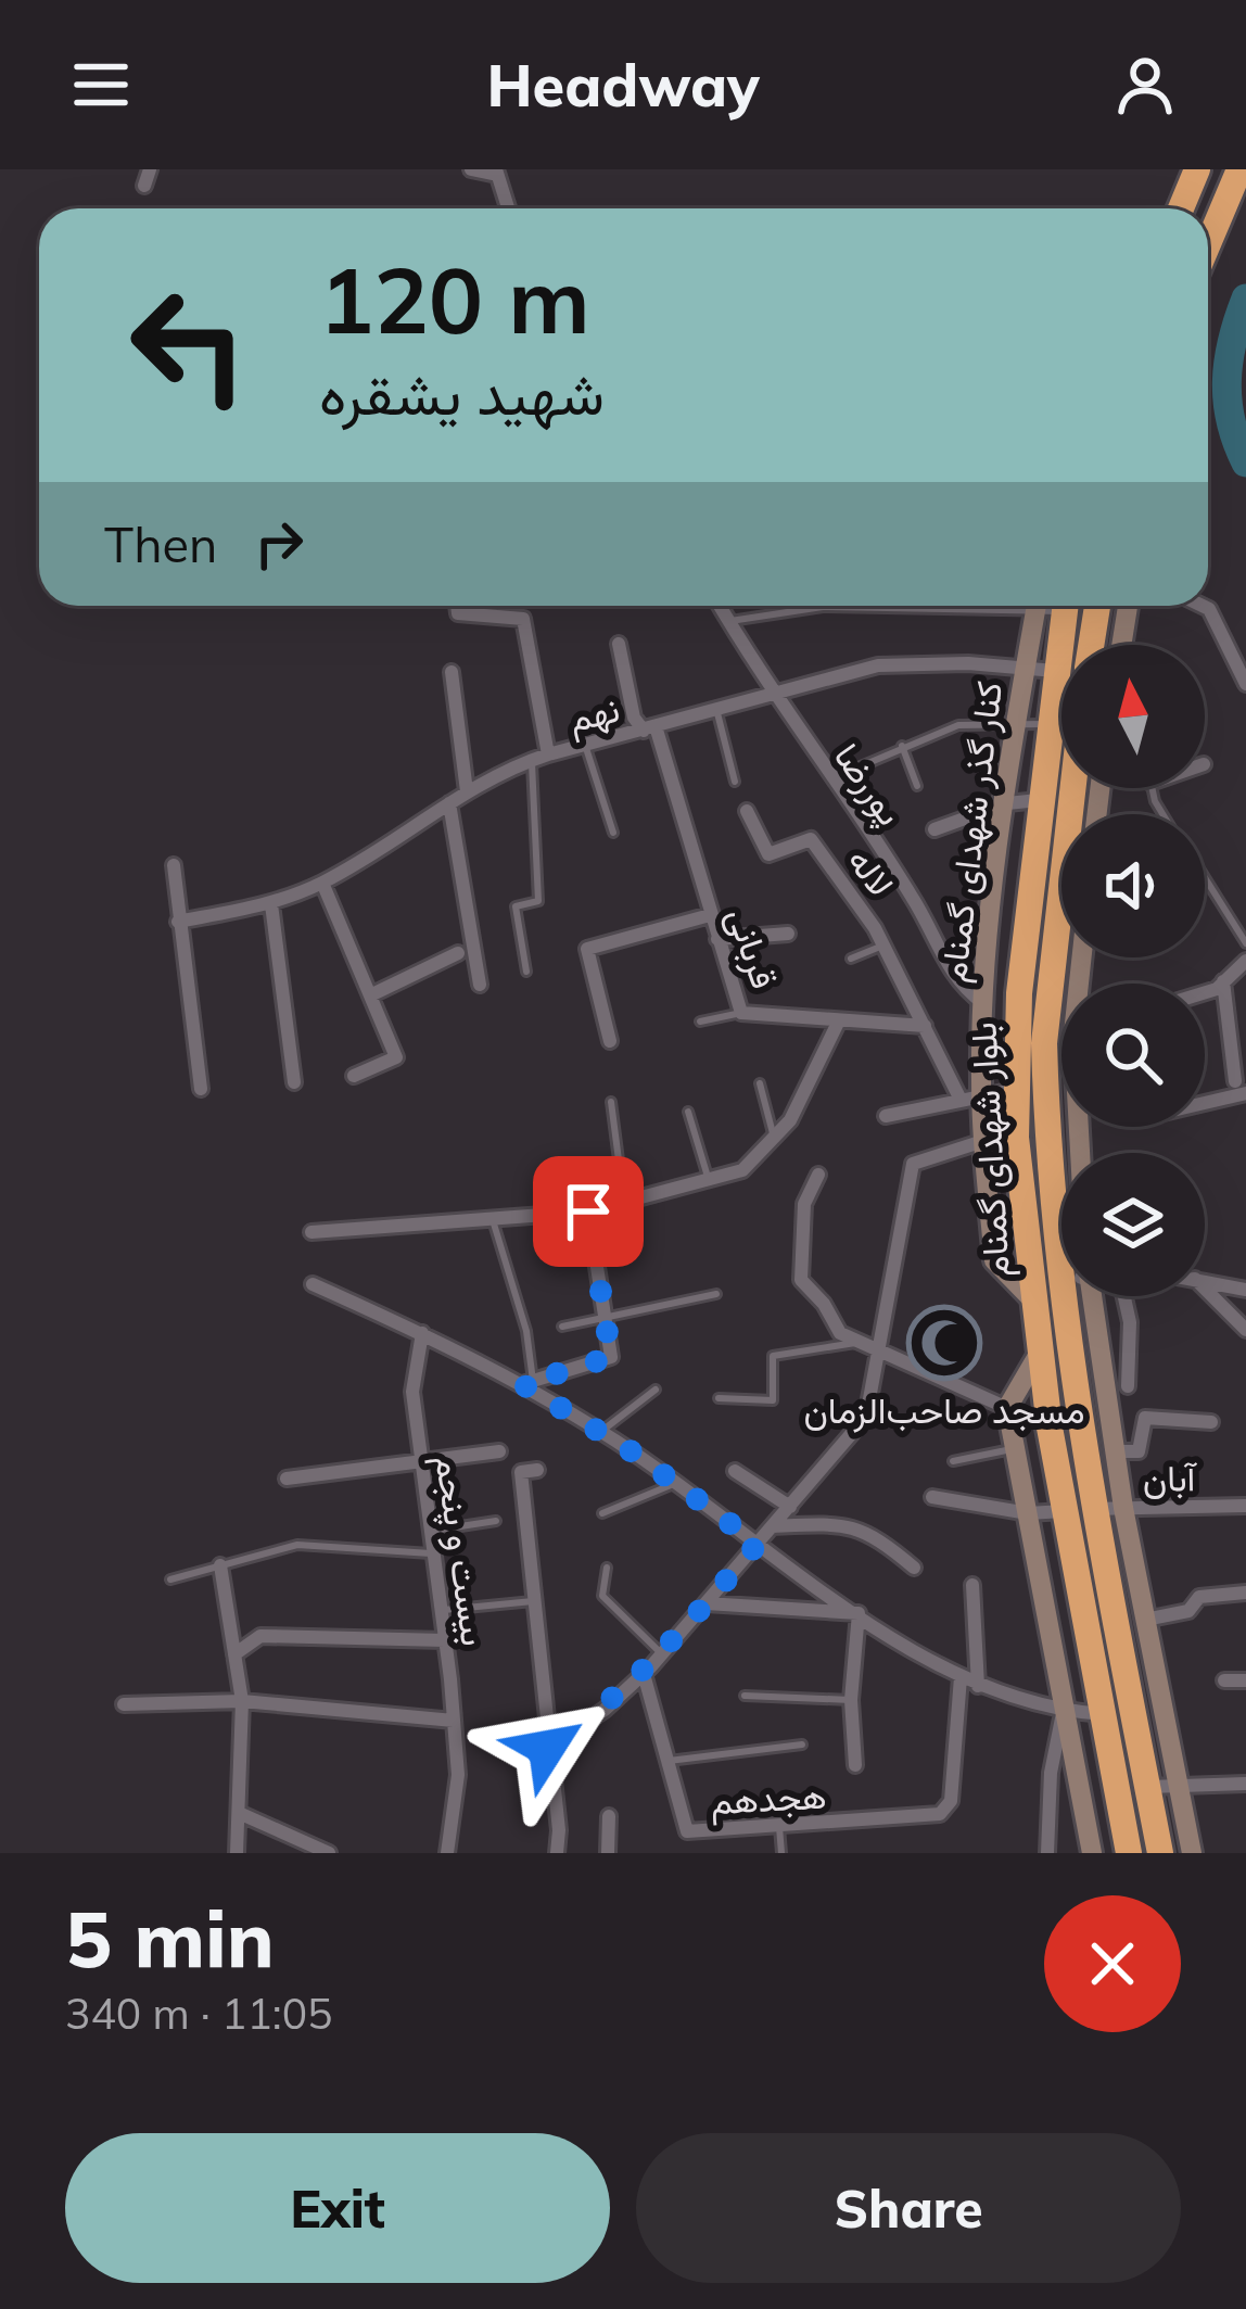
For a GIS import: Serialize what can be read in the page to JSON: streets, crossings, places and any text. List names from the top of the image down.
{
  "streets": {
    "highway": ["بلوار شهدای گمنام"],
    "street": [
      "نهم",
      "پوررضا",
      "کنار گذر شهدای گمنام",
      "لاله",
      "قربانی",
      "آبان",
      "بیست و پنجم",
      "هجدهم"
    ]
  },
  "crossings": [
    ["نهم", "پوررضا"],
    ["نهم", "کنار گذر شهدای گمنام"],
    ["نهم", "قربانی"],
    ["نهم", "بلوار شهدای گمنام"],
    ["پوررضا", "کنار گذر شهدای گمنام"],
    ["کنار گذر شهدای گمنام", "بلوار شهدای گمنام"],
    ["لاله", "قربانی"],
    ["بلوار شهدای گمنام", "آبان"]
  ],
  "places": {
    "mosque": ["مسجد صاحب‌الزمان"]
  },
  "north": "top",
  "page": {
    "header": "Headway",
    "turn": ["120 m", "شهید یشقره"],
    "then": "Then",
    "heading": ["5 min", "340 m · 11:05"],
    "buttons": ["Exit", "Share"]
  }
}
